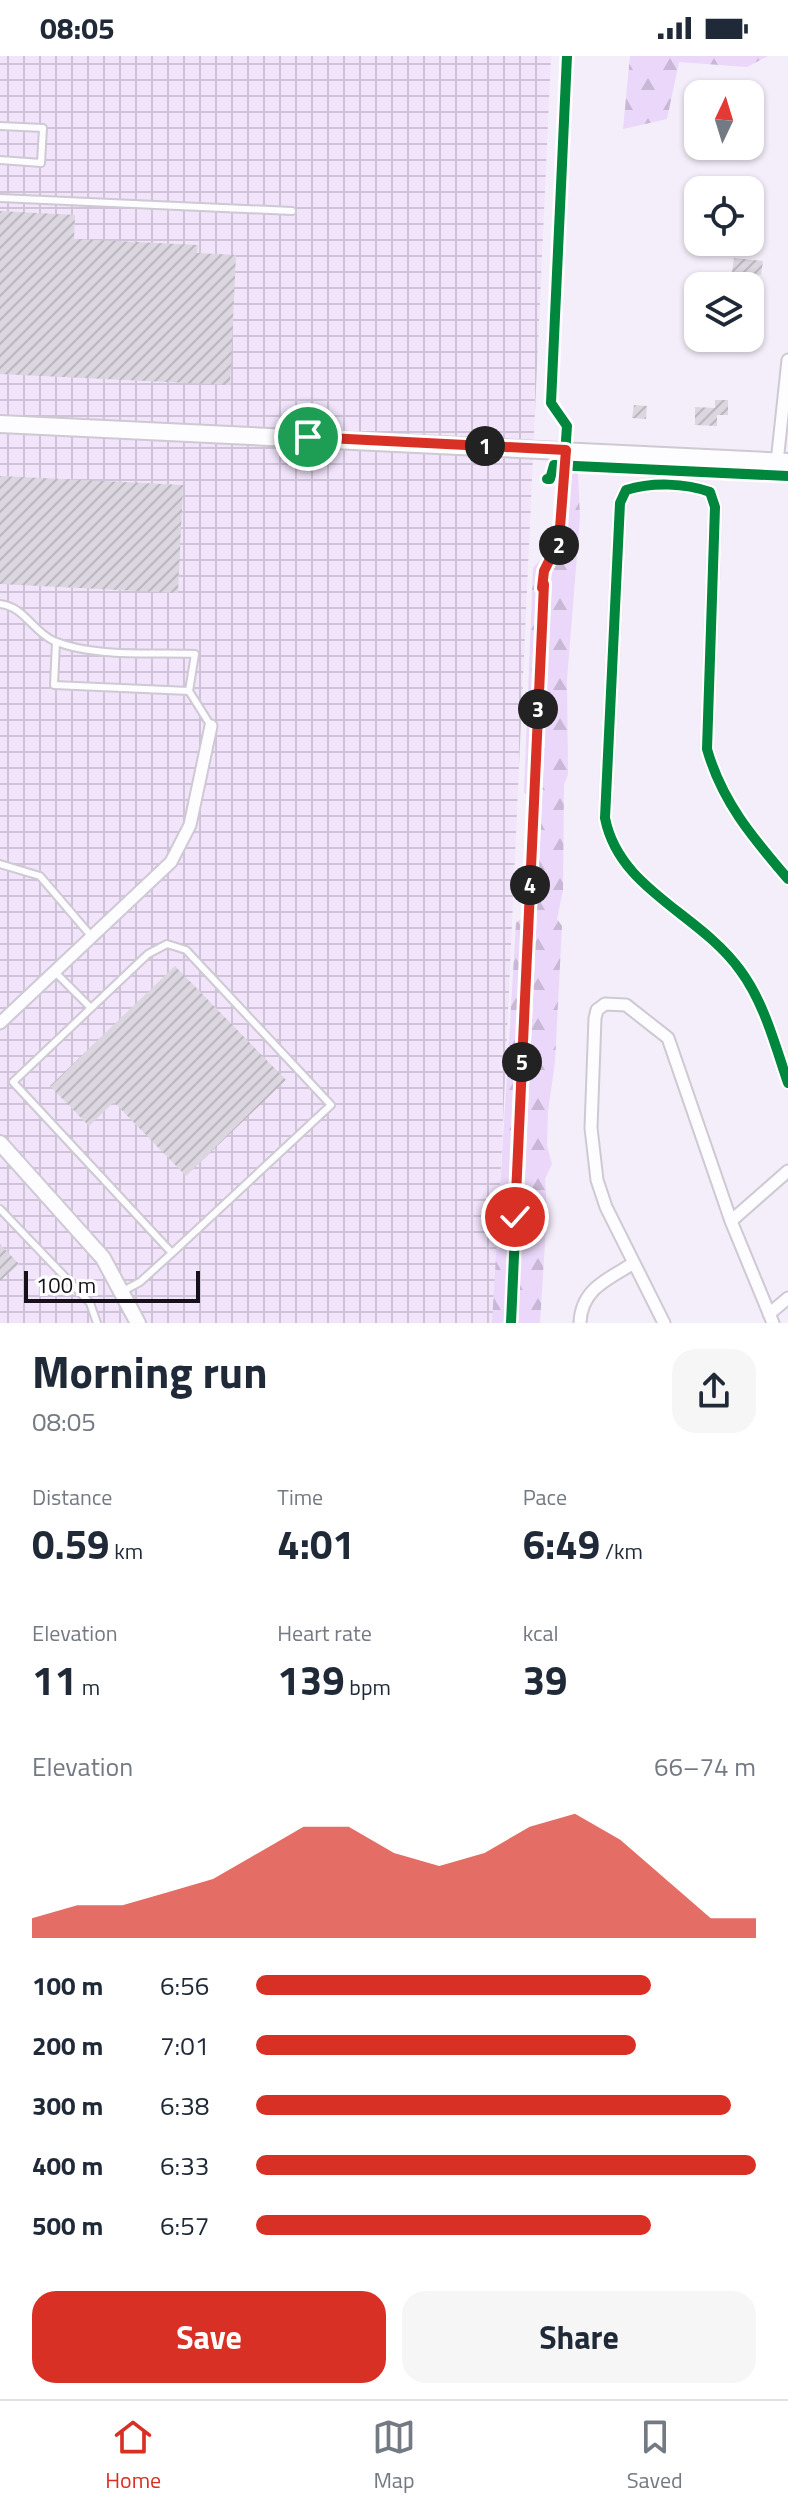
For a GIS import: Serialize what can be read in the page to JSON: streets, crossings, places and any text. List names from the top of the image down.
{
  "scale_bar": "100 m",
  "north": "top",
  "page": {
    "status": "08:05",
    "pins": [
      "1",
      "2",
      "3",
      "4",
      "5"
    ],
    "scale": "100 m",
    "heading": ["Morning run", "08:05"],
    "stats": [
      ["Distance", "0.59 km"],
      ["Time", "4:01"],
      ["Pace", "6:49 /km"],
      ["Elevation", "11 m"],
      ["Heart rate", "139 bpm"],
      ["kcal", "39"]
    ],
    "chart": ["Elevation", "66–74 m"],
    "list": [
      {
        "name": "100 m",
        "note": "6:56"
      },
      {
        "name": "200 m",
        "note": "7:01"
      },
      {
        "name": "300 m",
        "note": "6:38"
      },
      {
        "name": "400 m",
        "note": "6:33"
      },
      {
        "name": "500 m",
        "note": "6:57"
      }
    ],
    "buttons": ["Save", "Share"],
    "tabs": ["Home", "Map", "Saved"]
  }
}
